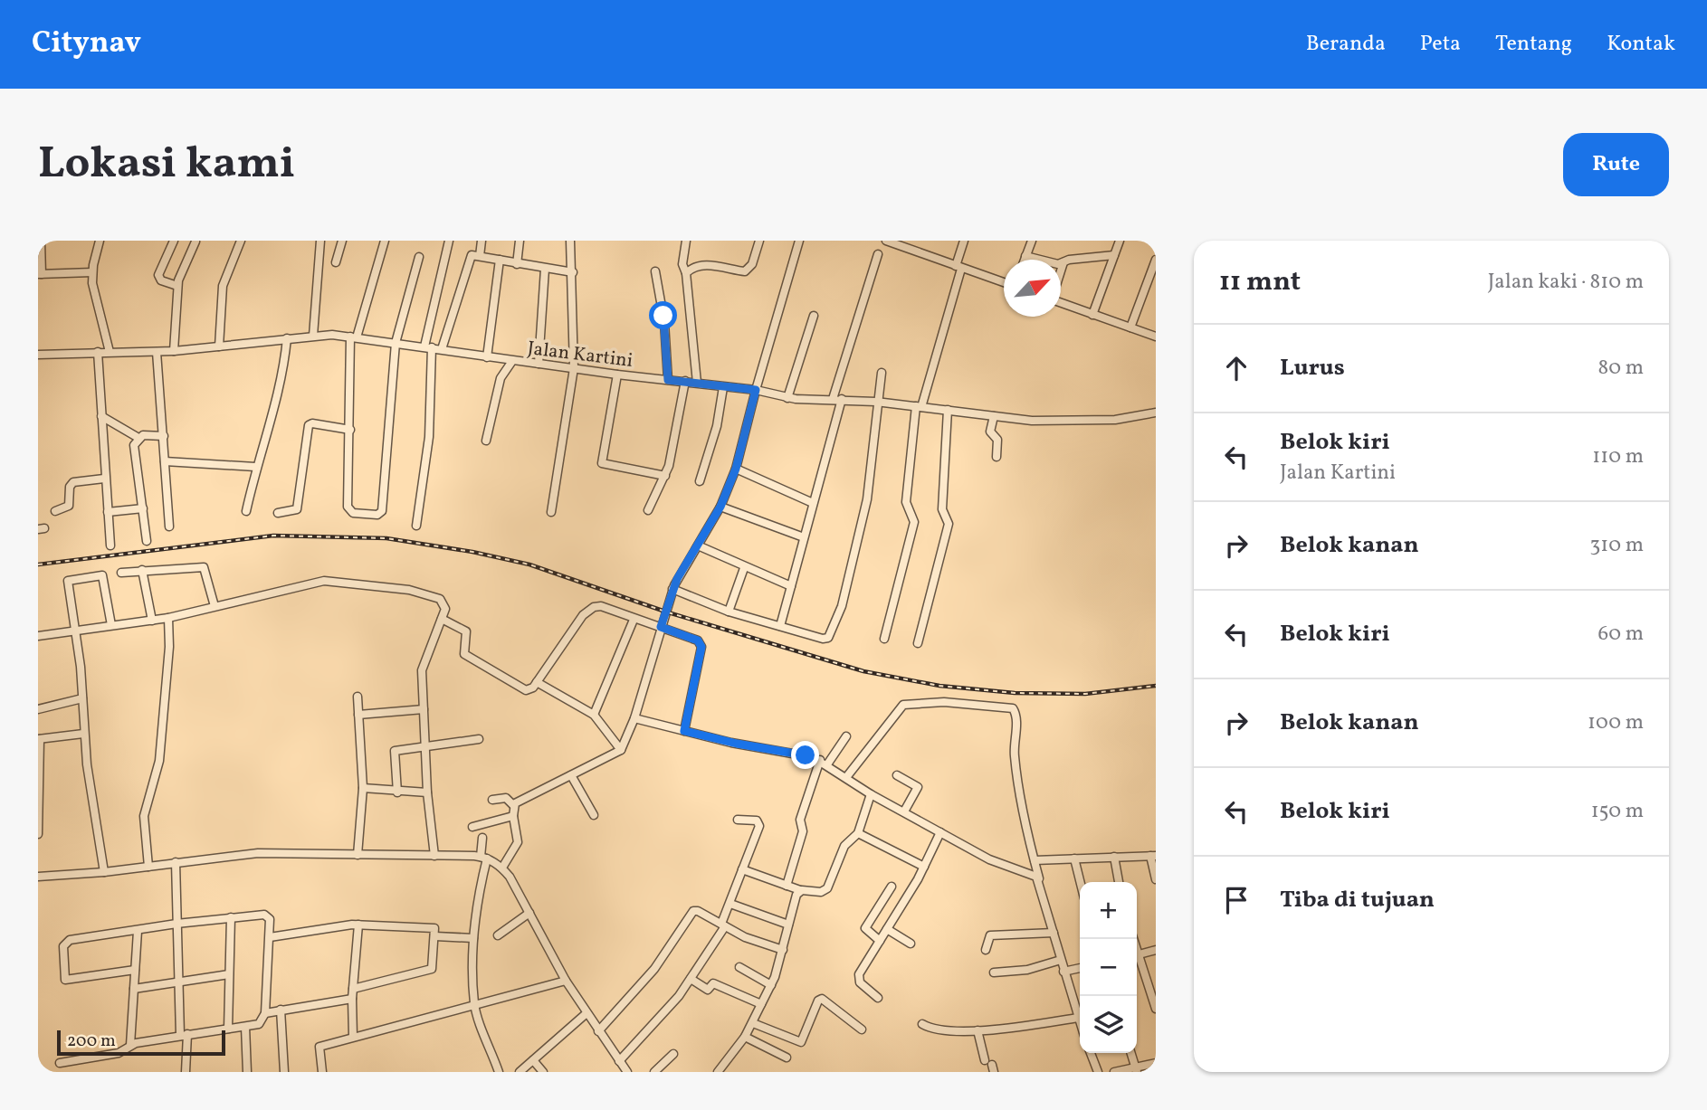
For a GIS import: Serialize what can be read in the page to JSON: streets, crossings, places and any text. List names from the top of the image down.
{
  "streets": {
    "street": ["Jalan Kartini"]
  },
  "scale_bar": "200 m",
  "north": "top right",
  "page": {
    "header": "Citynav",
    "nav": [
      "Beranda",
      "Peta",
      "Tentang",
      "Kontak"
    ],
    "buttons": "Rute",
    "title": "Lokasi kami",
    "heading": ["11 mnt", "Jalan kaki · 810 m"],
    "list": [
      ["Lurus", "80 m"],
      ["Belok kiri", "Jalan Kartini", "110 m"],
      ["Belok kanan", "310 m"],
      ["Belok kiri", "60 m"],
      ["Belok kanan", "100 m"],
      ["Belok kiri", "150 m"],
      "Tiba di tujuan"
    ],
    "map_buttons": ["+", "−"],
    "scale": "200 m"
  }
}
